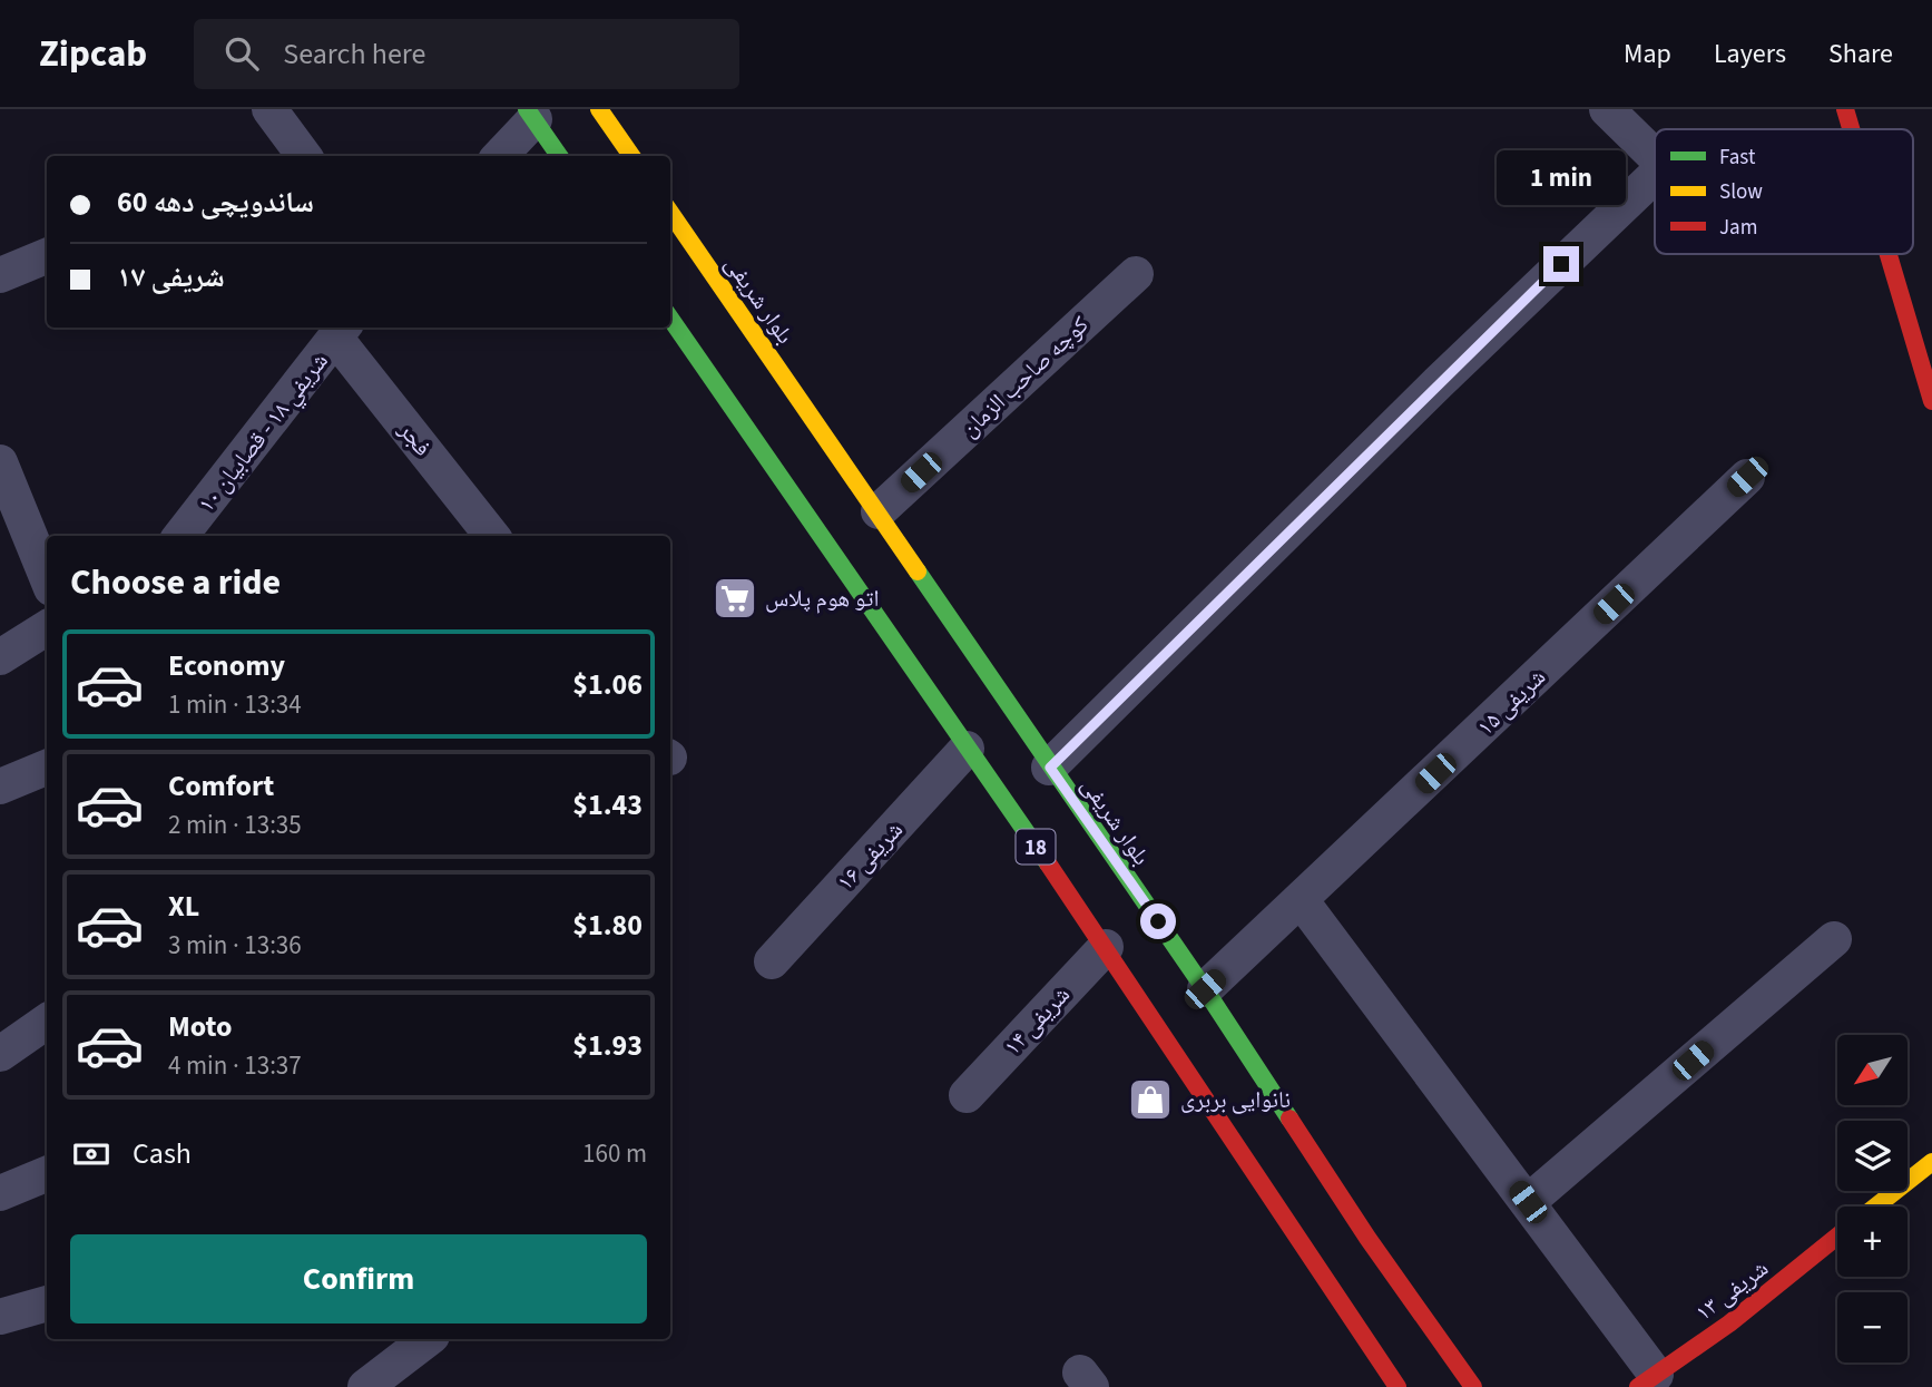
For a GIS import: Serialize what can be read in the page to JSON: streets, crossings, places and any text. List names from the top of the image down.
{
  "streets": {
    "main road": ["بلوار شریفی", "18", "شریفی ۱۳"],
    "street": [
      "کوچه صاحب الزمان",
      "شريفي ۱۸ - قصابیان ۱۰",
      "فجر",
      "شریفی ۱۵",
      "شریفی ۱۶",
      "شریفی ۱۴"
    ]
  },
  "crossings": [
    ["بلوار شریفی", "کوچه صاحب الزمان"],
    ["بلوار شریفی", "شریفی ۱۵"],
    ["شريفي ۱۸ - قصابیان ۱۰", "فجر"],
    ["18", "شریفی ۱۶"],
    ["18", "شریفی ۱۴"]
  ],
  "places": {
    "supermarket": ["اتو هوم پلاس"],
    "shop": ["نانوایی بربری"]
  },
  "legend": ["Fast", "Slow", "Jam"],
  "north": "bottom left",
  "page": {
    "header": "Zipcab",
    "search": "Search here",
    "nav": ["Map", "Layers", "Share"],
    "bubble": "1 min",
    "banner": ["ساندویچی دهه 60", "شریفی ۱۷"],
    "heading": "Choose a ride",
    "list": [
      {
        "name": "Economy",
        "note": "1 min · 13:34",
        "value": "$1.06"
      },
      {
        "name": "Comfort",
        "note": "2 min · 13:35",
        "value": "$1.43"
      },
      {
        "name": "XL",
        "note": "3 min · 13:36",
        "value": "$1.80"
      },
      {
        "name": "Moto",
        "note": "4 min · 13:37",
        "value": "$1.93"
      }
    ],
    "map_buttons": ["+", "−"],
    "pay": ["Cash", "160 m"],
    "buttons": "Confirm"
  }
}
